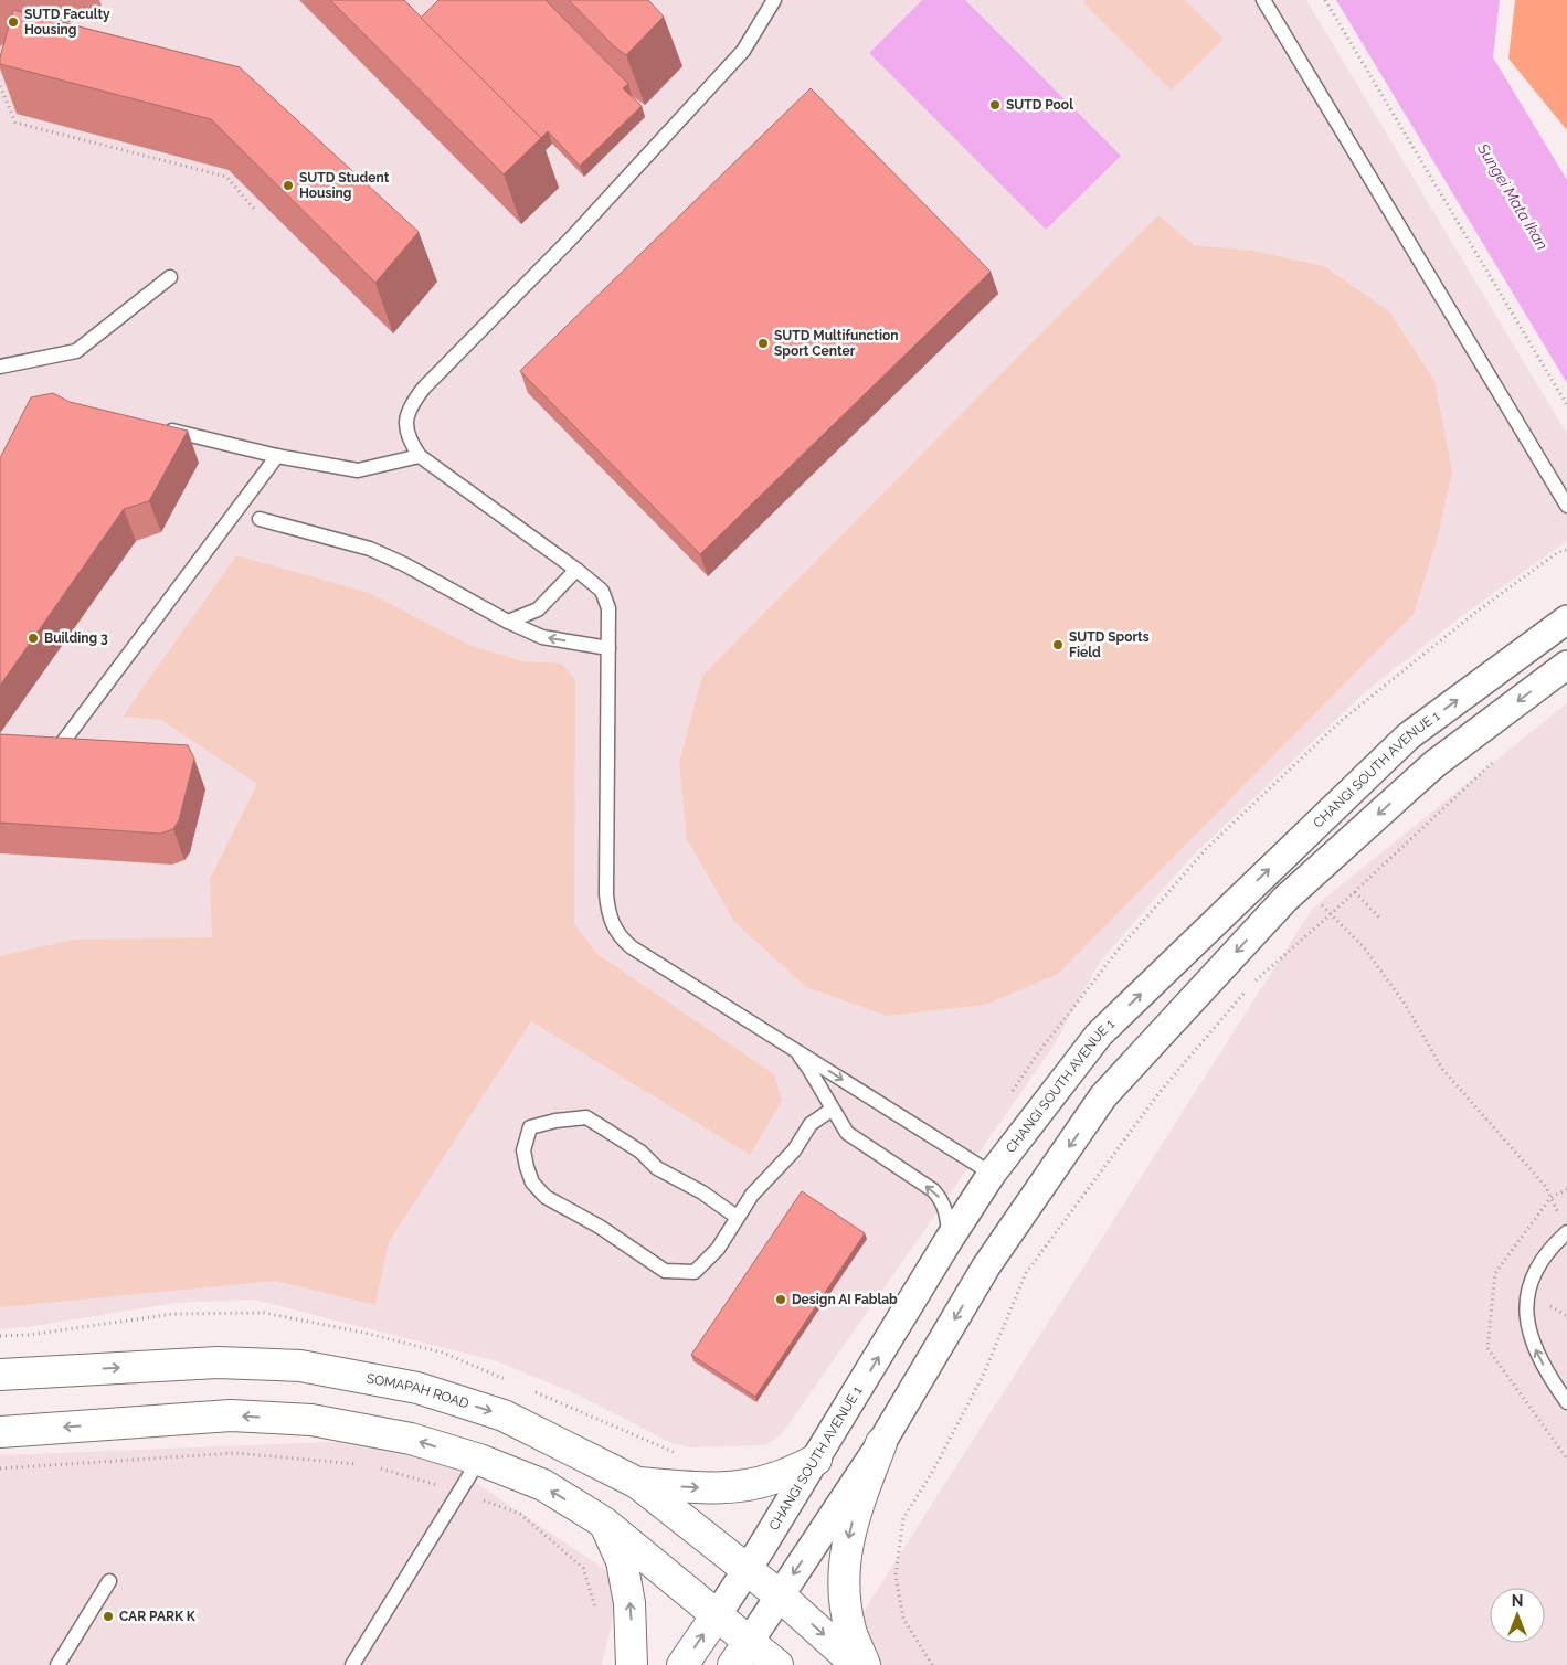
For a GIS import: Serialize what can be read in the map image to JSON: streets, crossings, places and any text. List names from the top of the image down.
{
  "streets": {
    "main road": ["CHANGI SOUTH AVENUE 1", "SOMAPAH ROAD"]
  },
  "crossings": [
    ["CHANGI SOUTH AVENUE 1", "SOMAPAH ROAD"]
  ],
  "water": ["Sungei Mata Ikan"],
  "places": [
    "SUTD Faculty Housing",
    "SUTD Pool",
    "SUTD Student Housing",
    "SUTD Multifunction Sport Center",
    "Building 3",
    "SUTD Sports Field",
    "Design AI Fablab",
    "CAR PARK K"
  ],
  "north": "top"
}
